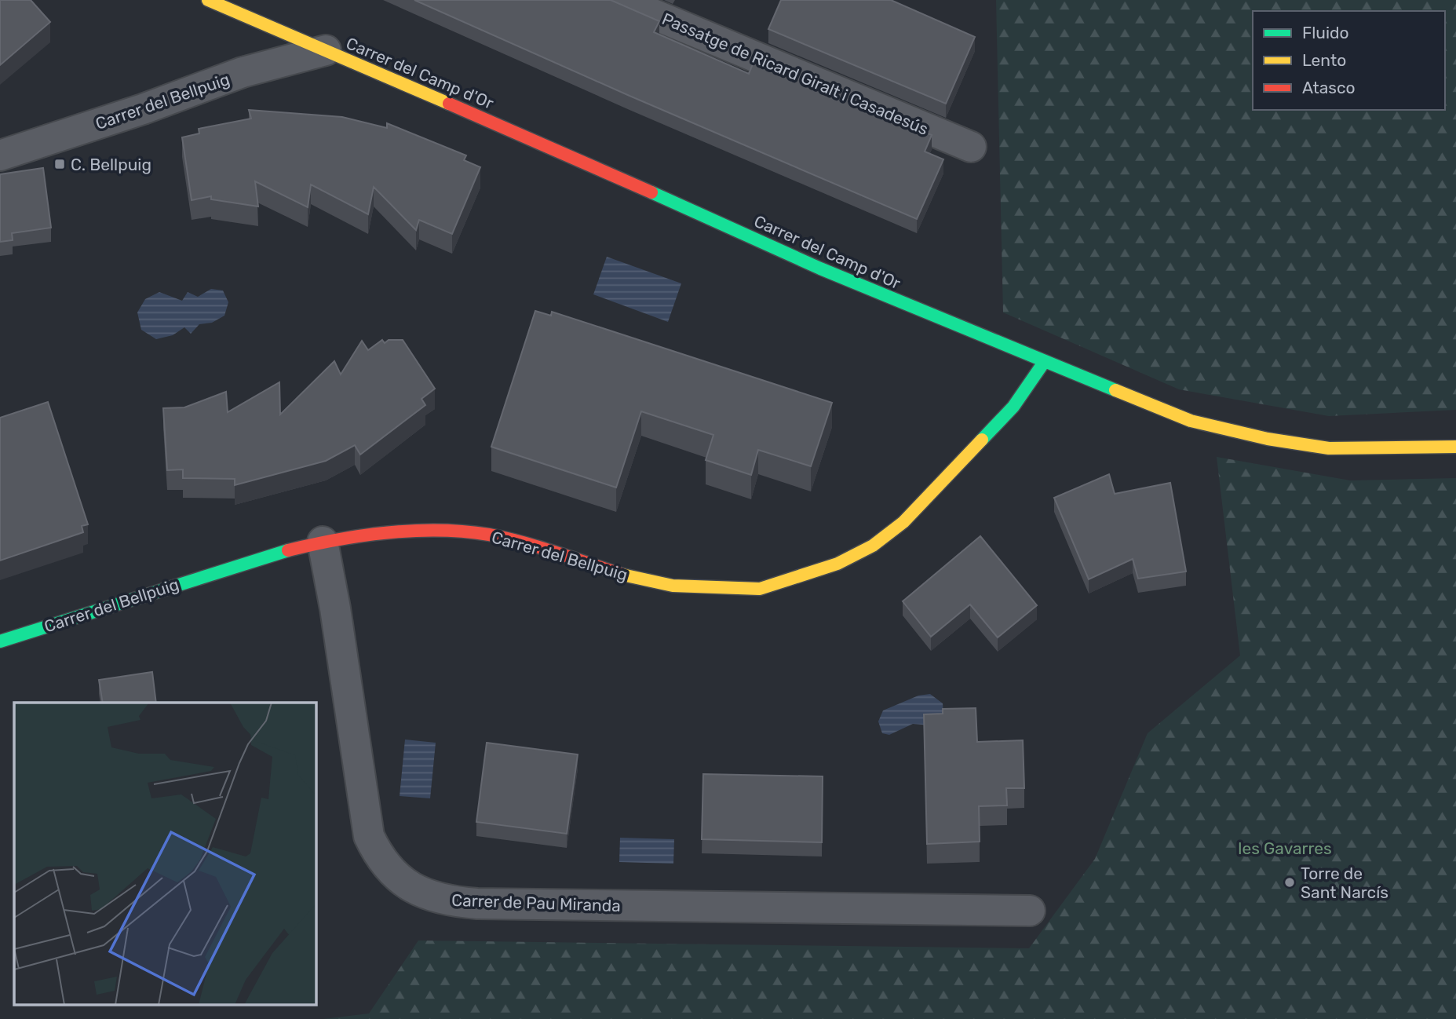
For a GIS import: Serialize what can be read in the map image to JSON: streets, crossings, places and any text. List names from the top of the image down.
{
  "streets": {
    "street": [
      "Carrer del Camp d'Or",
      "Passatge de Ricard Giralt i Casadesús",
      "Carrer del Bellpuig",
      "Carrer de Pau Miranda"
    ]
  },
  "crossings": [
    ["Carrer del Camp d'Or", "Carrer del Bellpuig"],
    ["Carrer del Bellpuig", "Carrer de Pau Miranda"]
  ],
  "parks": ["les Gavarres"],
  "places": {
    "transit": ["C. Bellpuig"],
    "other": ["Torre de Sant Narcís"]
  },
  "legend": ["Fluido", "Lento", "Atasco"]
}
